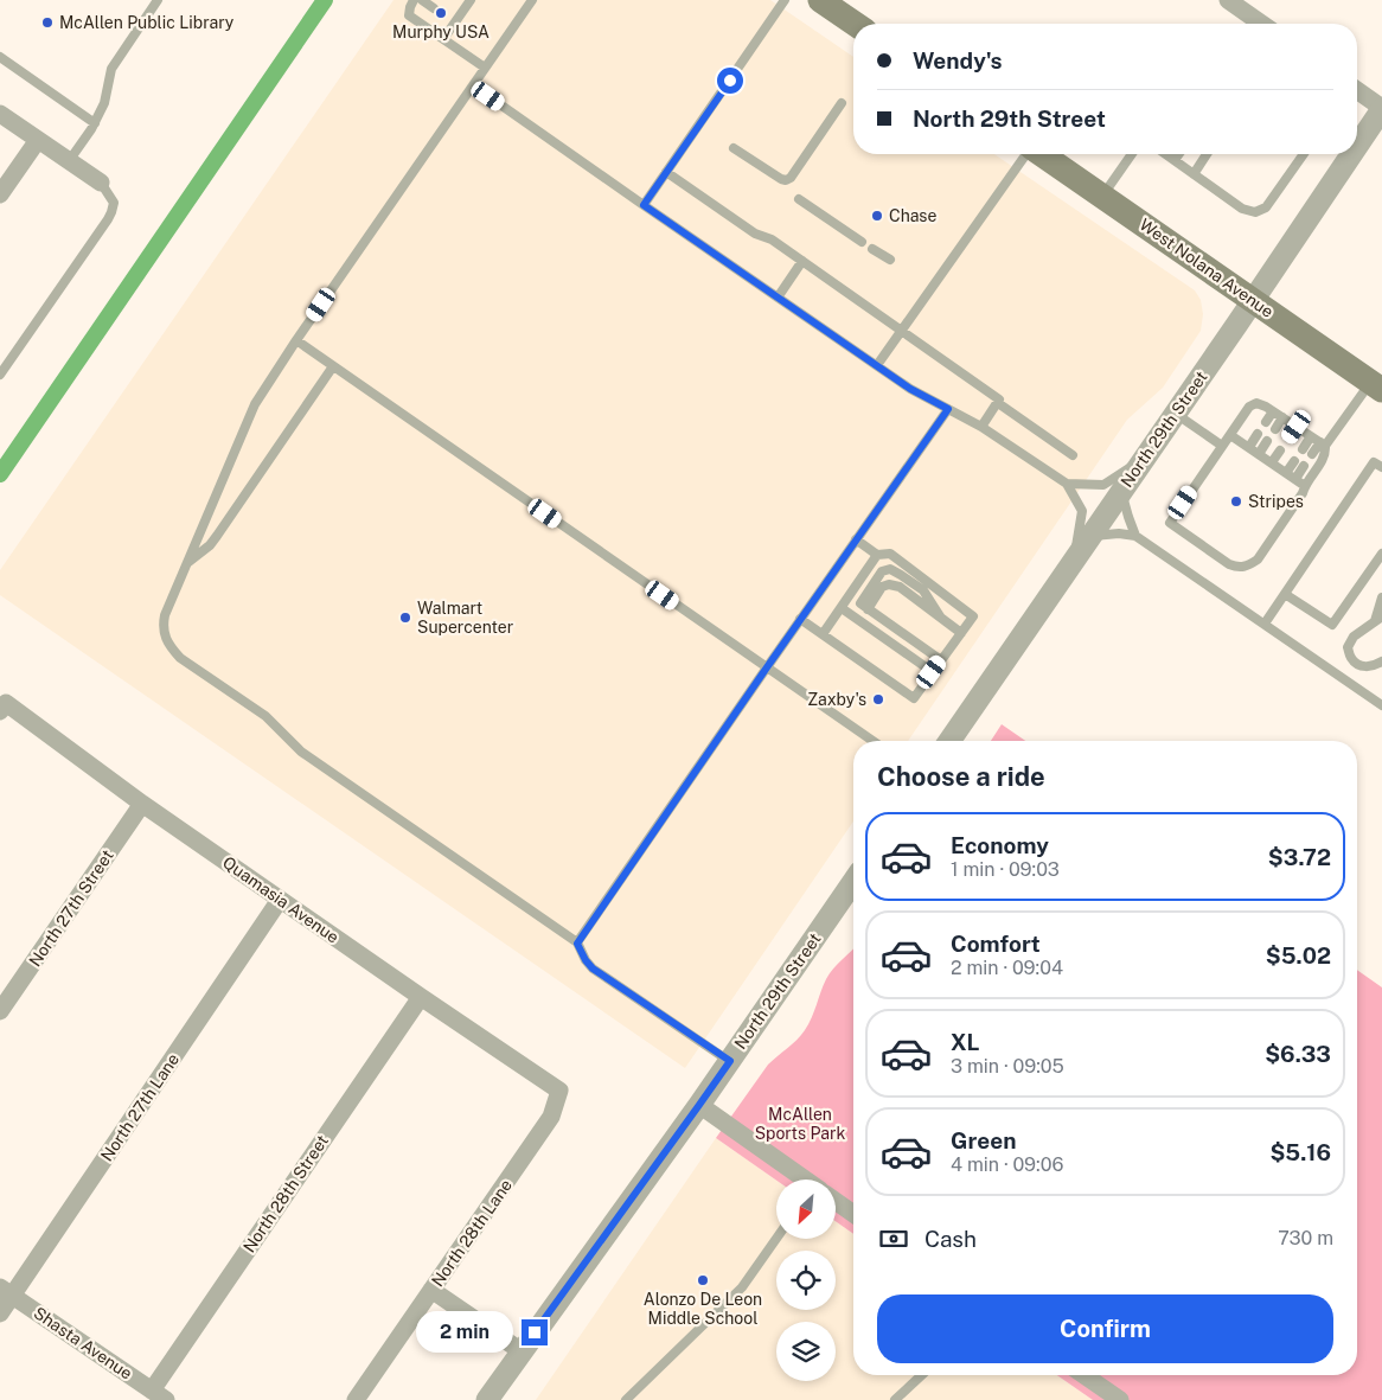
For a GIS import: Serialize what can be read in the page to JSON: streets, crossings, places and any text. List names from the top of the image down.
{
  "streets": {
    "main road": ["West Nolana Avenue"],
    "street": [
      "North 29th Street",
      "Quamasia Avenue",
      "North 27th Street",
      "North 27th Lane",
      "North 28th Street",
      "North 28th Lane",
      "Shasta Avenue"
    ]
  },
  "crossings": [
    ["West Nolana Avenue", "North 29th Street"],
    ["Quamasia Avenue", "North 27th Street"],
    ["Quamasia Avenue", "North 27th Lane"],
    ["Quamasia Avenue", "North 28th Street"],
    ["Quamasia Avenue", "North 28th Lane"],
    ["North 27th Lane", "Shasta Avenue"],
    ["North 28th Street", "Shasta Avenue"]
  ],
  "parks": ["McAllen Sports Park"],
  "places": [
    "Murphy USA",
    "McAllen Public Library",
    "Chase",
    "Stripes",
    "Walmart Supercenter",
    "Zaxby's",
    "Alonzo De Leon Middle School"
  ],
  "north": "bottom left",
  "page": {
    "banner": ["Wendy's", "North 29th Street"],
    "heading": "Choose a ride",
    "list": [
      {
        "name": "Economy",
        "note": "1 min · 09:03",
        "value": "$3.72"
      },
      {
        "name": "Comfort",
        "note": "2 min · 09:04",
        "value": "$5.02"
      },
      {
        "name": "XL",
        "note": "3 min · 09:05",
        "value": "$6.33"
      },
      {
        "name": "Green",
        "note": "4 min · 09:06",
        "value": "$5.16"
      }
    ],
    "pay": ["Cash", "730 m"],
    "buttons": "Confirm",
    "bubble": "2 min"
  }
}
